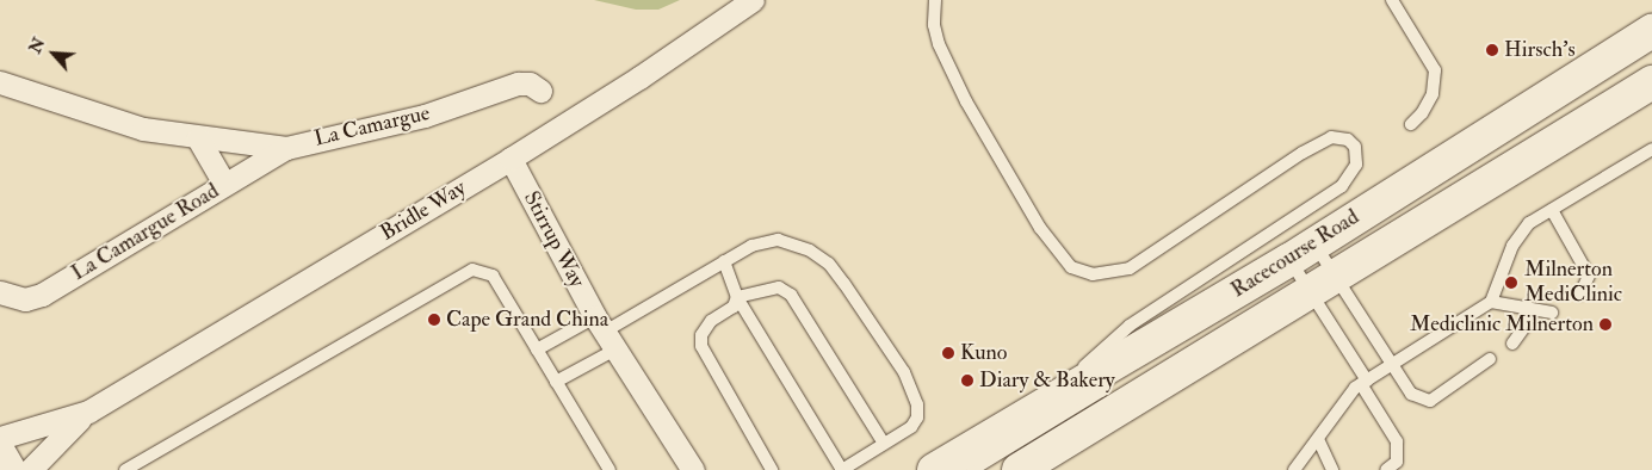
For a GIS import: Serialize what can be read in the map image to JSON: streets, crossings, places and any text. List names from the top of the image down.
{
  "streets": {
    "main road": ["Racecourse Road"],
    "street": [
      "La Camargue",
      "Bridle Way",
      "La Camargue Road",
      "Stirrup Way"
    ]
  },
  "crossings": [
    ["La Camargue", "La Camargue Road"],
    ["Bridle Way", "Stirrup Way"]
  ],
  "places": [
    "Hirsch's",
    "Milnerton MediClinic",
    "Cape Grand China",
    "Mediclinic Milnerton",
    "Kuno",
    "Diary & Bakery"
  ],
  "north": "top left"
}
